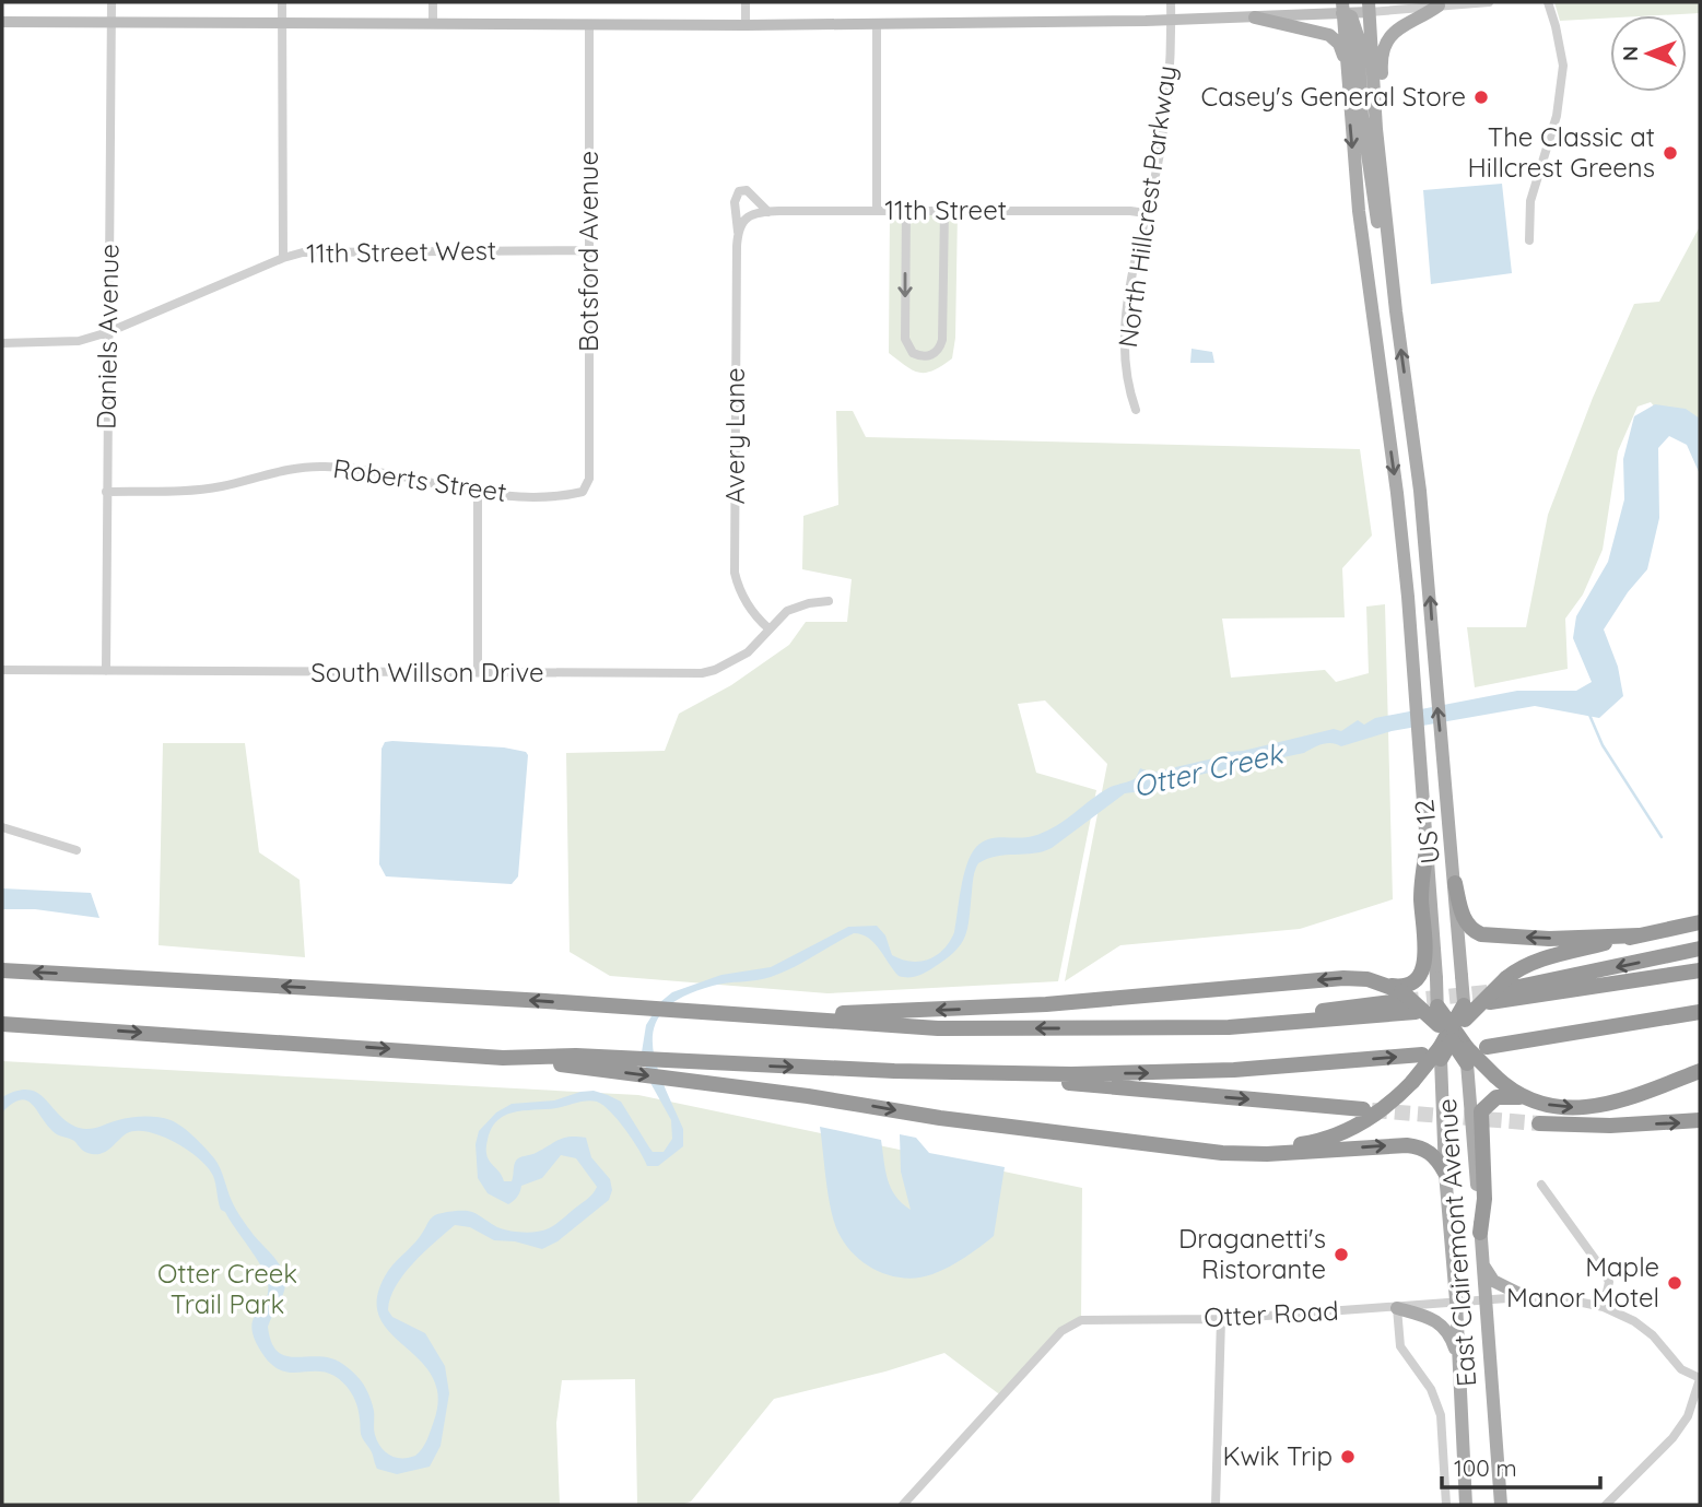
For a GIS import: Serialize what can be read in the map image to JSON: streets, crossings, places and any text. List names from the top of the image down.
{
  "streets": {
    "main road": ["US 12", "East Clairemont Avenue"],
    "street": [
      "North Hillcrest Parkway",
      "11th Street",
      "Botsford Avenue",
      "11th Street West",
      "Daniels Avenue",
      "Avery Lane",
      "Roberts Street",
      "South Willson Drive",
      "Otter Road"
    ]
  },
  "crossings": [
    ["North Hillcrest Parkway", "11th Street"],
    ["11th Street", "Avery Lane"],
    ["Botsford Avenue", "11th Street West"],
    ["Botsford Avenue", "Roberts Street"],
    ["11th Street West", "Daniels Avenue"],
    ["Daniels Avenue", "Roberts Street"],
    ["Daniels Avenue", "South Willson Drive"],
    ["Avery Lane", "South Willson Drive"],
    ["US 12", "East Clairemont Avenue"],
    ["East Clairemont Avenue", "Otter Road"]
  ],
  "water": ["Otter Creek"],
  "parks": ["Otter Creek Trail Park"],
  "places": [
    "Casey's General Store",
    "The Classic at Hillcrest Greens",
    "Draganetti's Ristorante",
    "Maple Manor Motel",
    "Kwik Trip"
  ],
  "scale_bar": "100 m",
  "north": "left"
}
